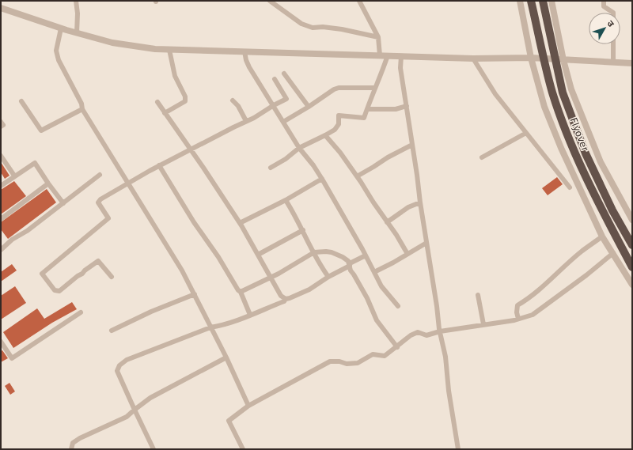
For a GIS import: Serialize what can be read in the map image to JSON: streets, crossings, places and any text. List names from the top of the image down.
{
  "streets": {
    "highway": ["Flyover"]
  },
  "north": "top right"
}
